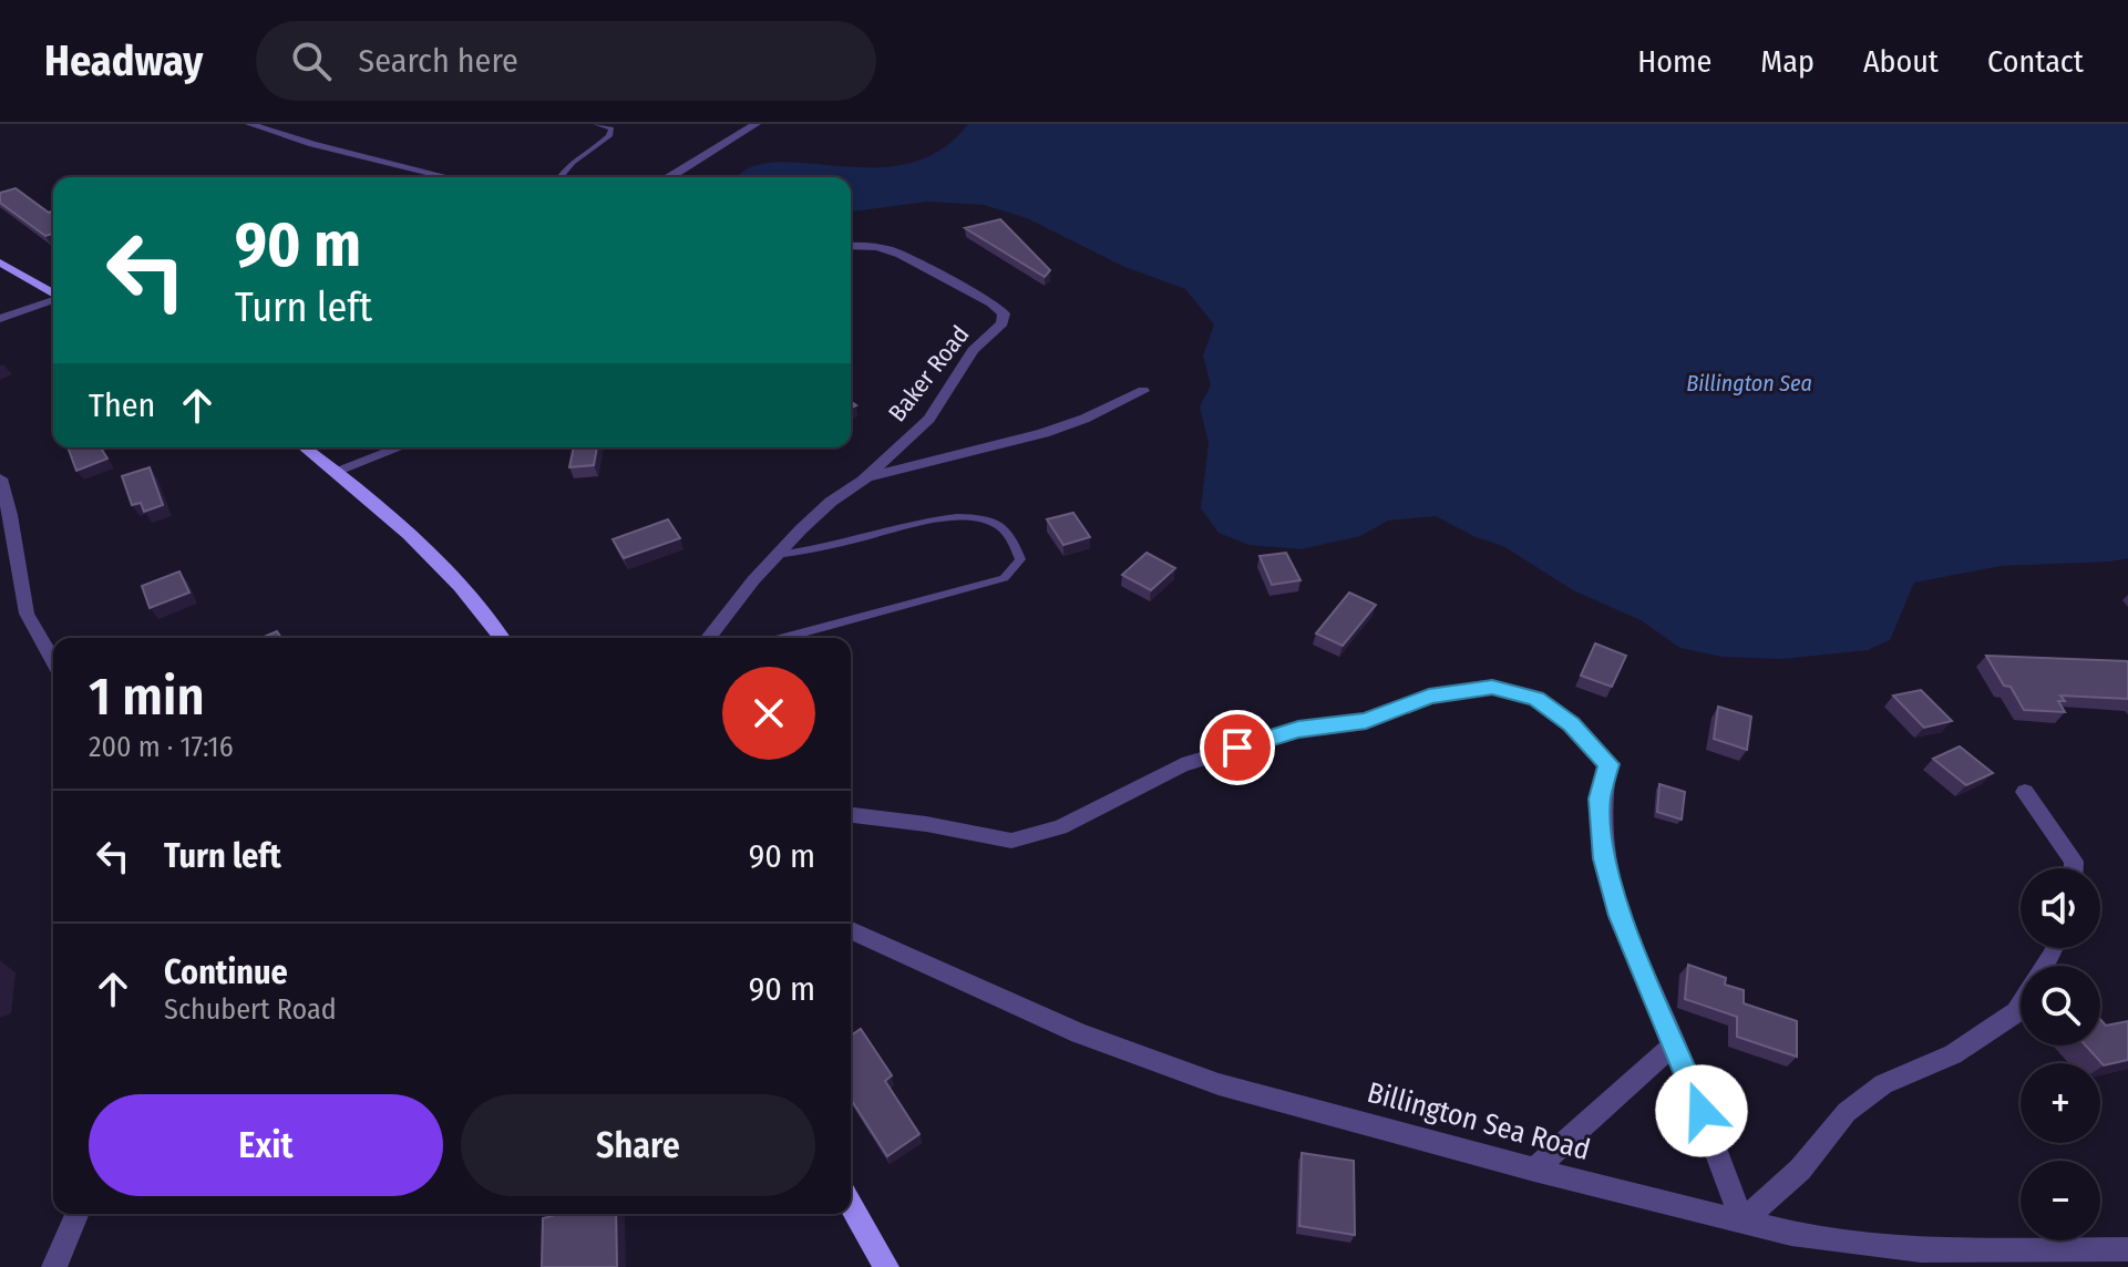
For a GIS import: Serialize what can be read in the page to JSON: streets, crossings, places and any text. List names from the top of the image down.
{
  "streets": {
    "street": ["Baker Road", "Billington Sea Road"]
  },
  "water": ["Billington Sea"],
  "page": {
    "header": "Headway",
    "search": "Search here",
    "nav": [
      "Home",
      "Map",
      "About",
      "Contact"
    ],
    "turn": ["90 m", "Turn left"],
    "then": "Then",
    "heading": ["1 min", "200 m · 17:16"],
    "list": [
      {
        "name": "Turn left",
        "value": "90 m"
      },
      {
        "name": "Continue",
        "note": "Schubert Road",
        "value": "90 m"
      }
    ],
    "map_buttons": ["+", "−"],
    "buttons": ["Exit", "Share"]
  }
}
